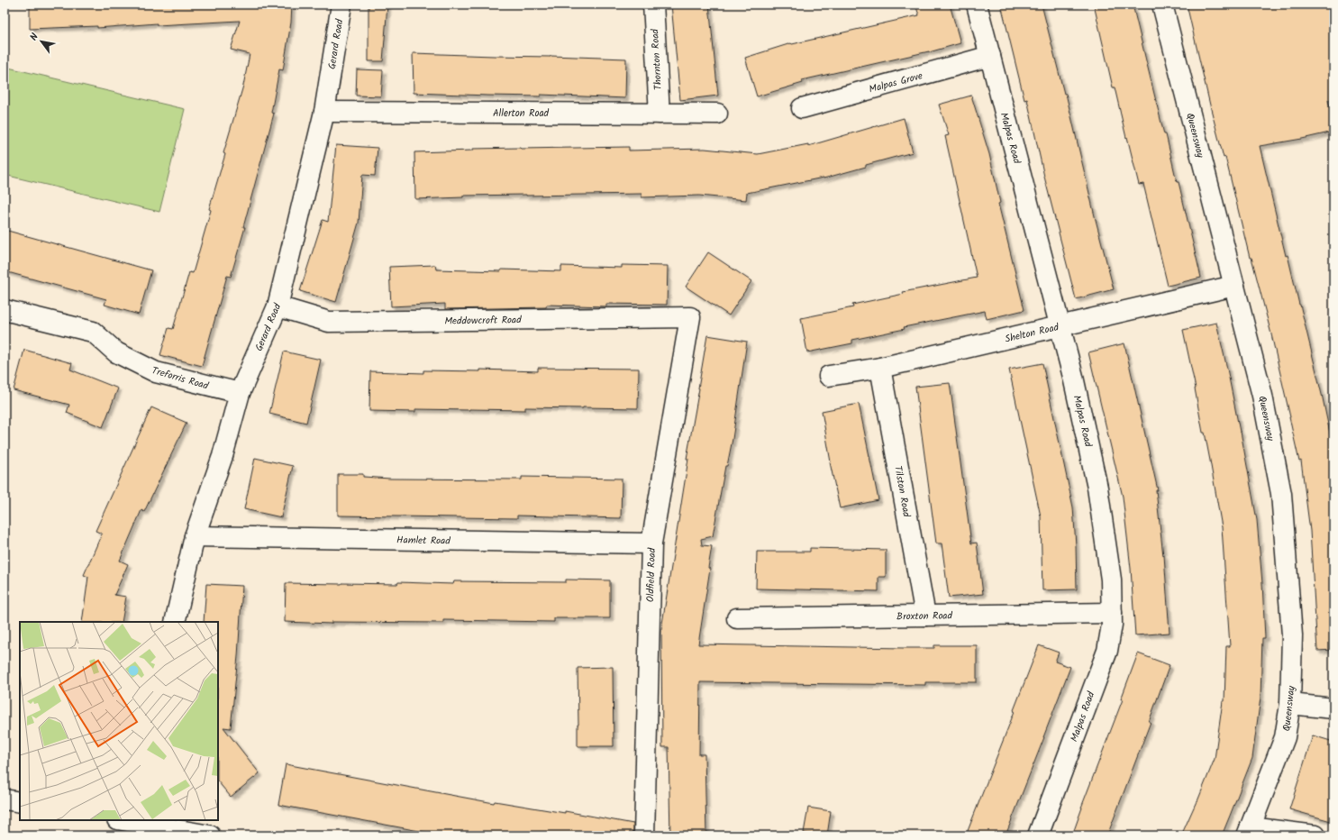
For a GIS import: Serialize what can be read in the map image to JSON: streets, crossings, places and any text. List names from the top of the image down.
{
  "streets": {
    "street": [
      "Gerard Road",
      "Thornton Road",
      "Malpas Grove",
      "Allerton Road",
      "Queensway",
      "Malpas Road",
      "Meddowcroft Road",
      "Shelton Road",
      "Treforris Road",
      "Tilston Road",
      "Hamlet Road",
      "Oldfield Road",
      "Broxton Road"
    ]
  },
  "crossings": [
    ["Gerard Road", "Allerton Road"],
    ["Gerard Road", "Meddowcroft Road"],
    ["Gerard Road", "Treforris Road"],
    ["Gerard Road", "Hamlet Road"],
    ["Thornton Road", "Allerton Road"],
    ["Malpas Grove", "Malpas Road"],
    ["Queensway", "Shelton Road"],
    ["Malpas Road", "Shelton Road"],
    ["Malpas Road", "Broxton Road"],
    ["Meddowcroft Road", "Oldfield Road"],
    ["Shelton Road", "Tilston Road"],
    ["Tilston Road", "Broxton Road"],
    ["Hamlet Road", "Oldfield Road"]
  ],
  "north": "top left"
}
